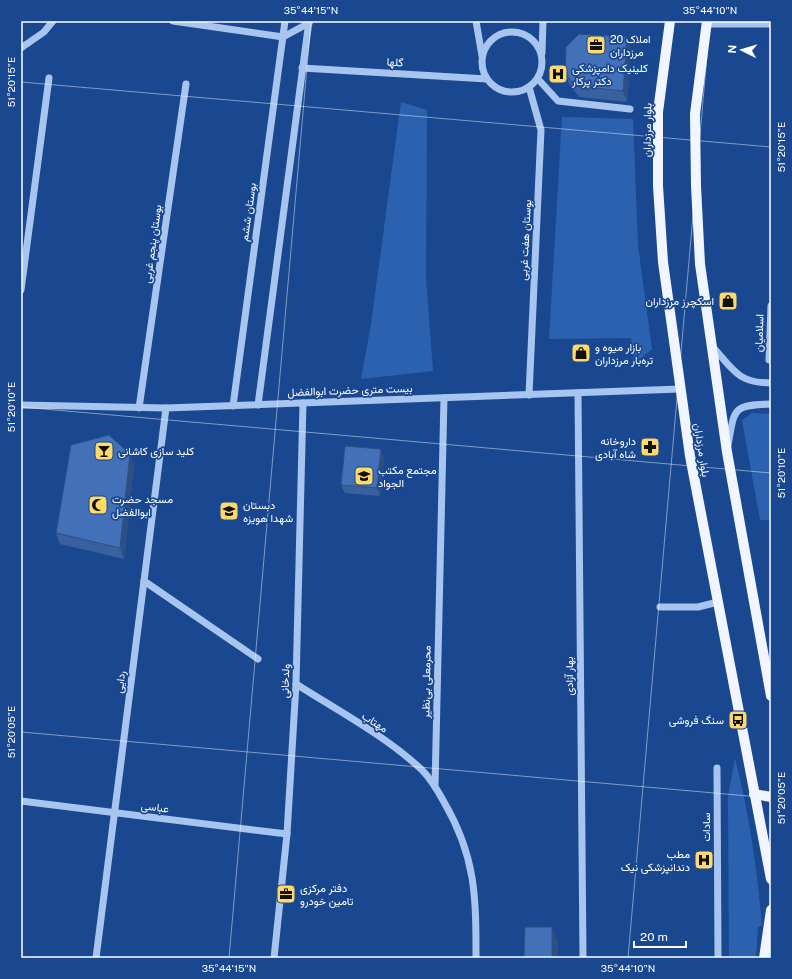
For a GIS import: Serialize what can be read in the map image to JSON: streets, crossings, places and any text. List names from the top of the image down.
{
  "streets": {
    "main road": ["بلوار مرزداران"],
    "street": [
      "گلها",
      "بوستان ششم",
      "بوستان هفت غربی",
      "بوستان پنجم غربی",
      "اسلامیان",
      "بیست متری حضرت ابوالفضل",
      "بهار آزادی",
      "ولدخانی",
      "ردایی",
      "محرمعلی بی‌نظیر",
      "مهتاب",
      "عباسی",
      "سادات"
    ]
  },
  "crossings": [
    ["گلها", "بوستان هفت غربی"],
    ["بلوار مرزداران", "بیست متری حضرت ابوالفضل"],
    ["بوستان ششم", "بیست متری حضرت ابوالفضل"],
    ["بوستان هفت غربی", "بیست متری حضرت ابوالفضل"],
    ["بوستان پنجم غربی", "بیست متری حضرت ابوالفضل"],
    ["بیست متری حضرت ابوالفضل", "بهار آزادی"],
    ["بیست متری حضرت ابوالفضل", "ولدخانی"],
    ["بیست متری حضرت ابوالفضل", "ردایی"],
    ["بیست متری حضرت ابوالفضل", "محرمعلی بی‌نظیر"],
    ["ولدخانی", "مهتاب"],
    ["ولدخانی", "عباسی"],
    ["ردایی", "عباسی"],
    ["محرمعلی بی‌نظیر", "مهتاب"]
  ],
  "places": {
    "office": ["املاک 20 مرزداران", "دفتر مرکزی تامین خودرو"],
    "hospital": ["کلینیک دامپزشکی دکتر پرکار", "مطب دندانپزشکی نیک"],
    "shop": ["اسکچرز مرزداران", "بازار میوه و تره‌بار مرزداران"],
    "pharmacy": ["داروخانه شاه آبادی"],
    "bar": ["کلید سازی کاشانی"],
    "school or university": ["مجتمع مکتب الجواد", "دبستان شهدا هویزه"],
    "mosque": ["مسجد حضرت ابوالفضل"],
    "bus stop": ["سنگ فروشی"]
  },
  "scale_bar": "20 m",
  "north": "left",
  "coordinates": [
    "35°44'15\"N",
    "35°44'10\"N",
    "51°20'15\"E",
    "51°20'10\"E",
    "51°20'05\"E"
  ]
}
